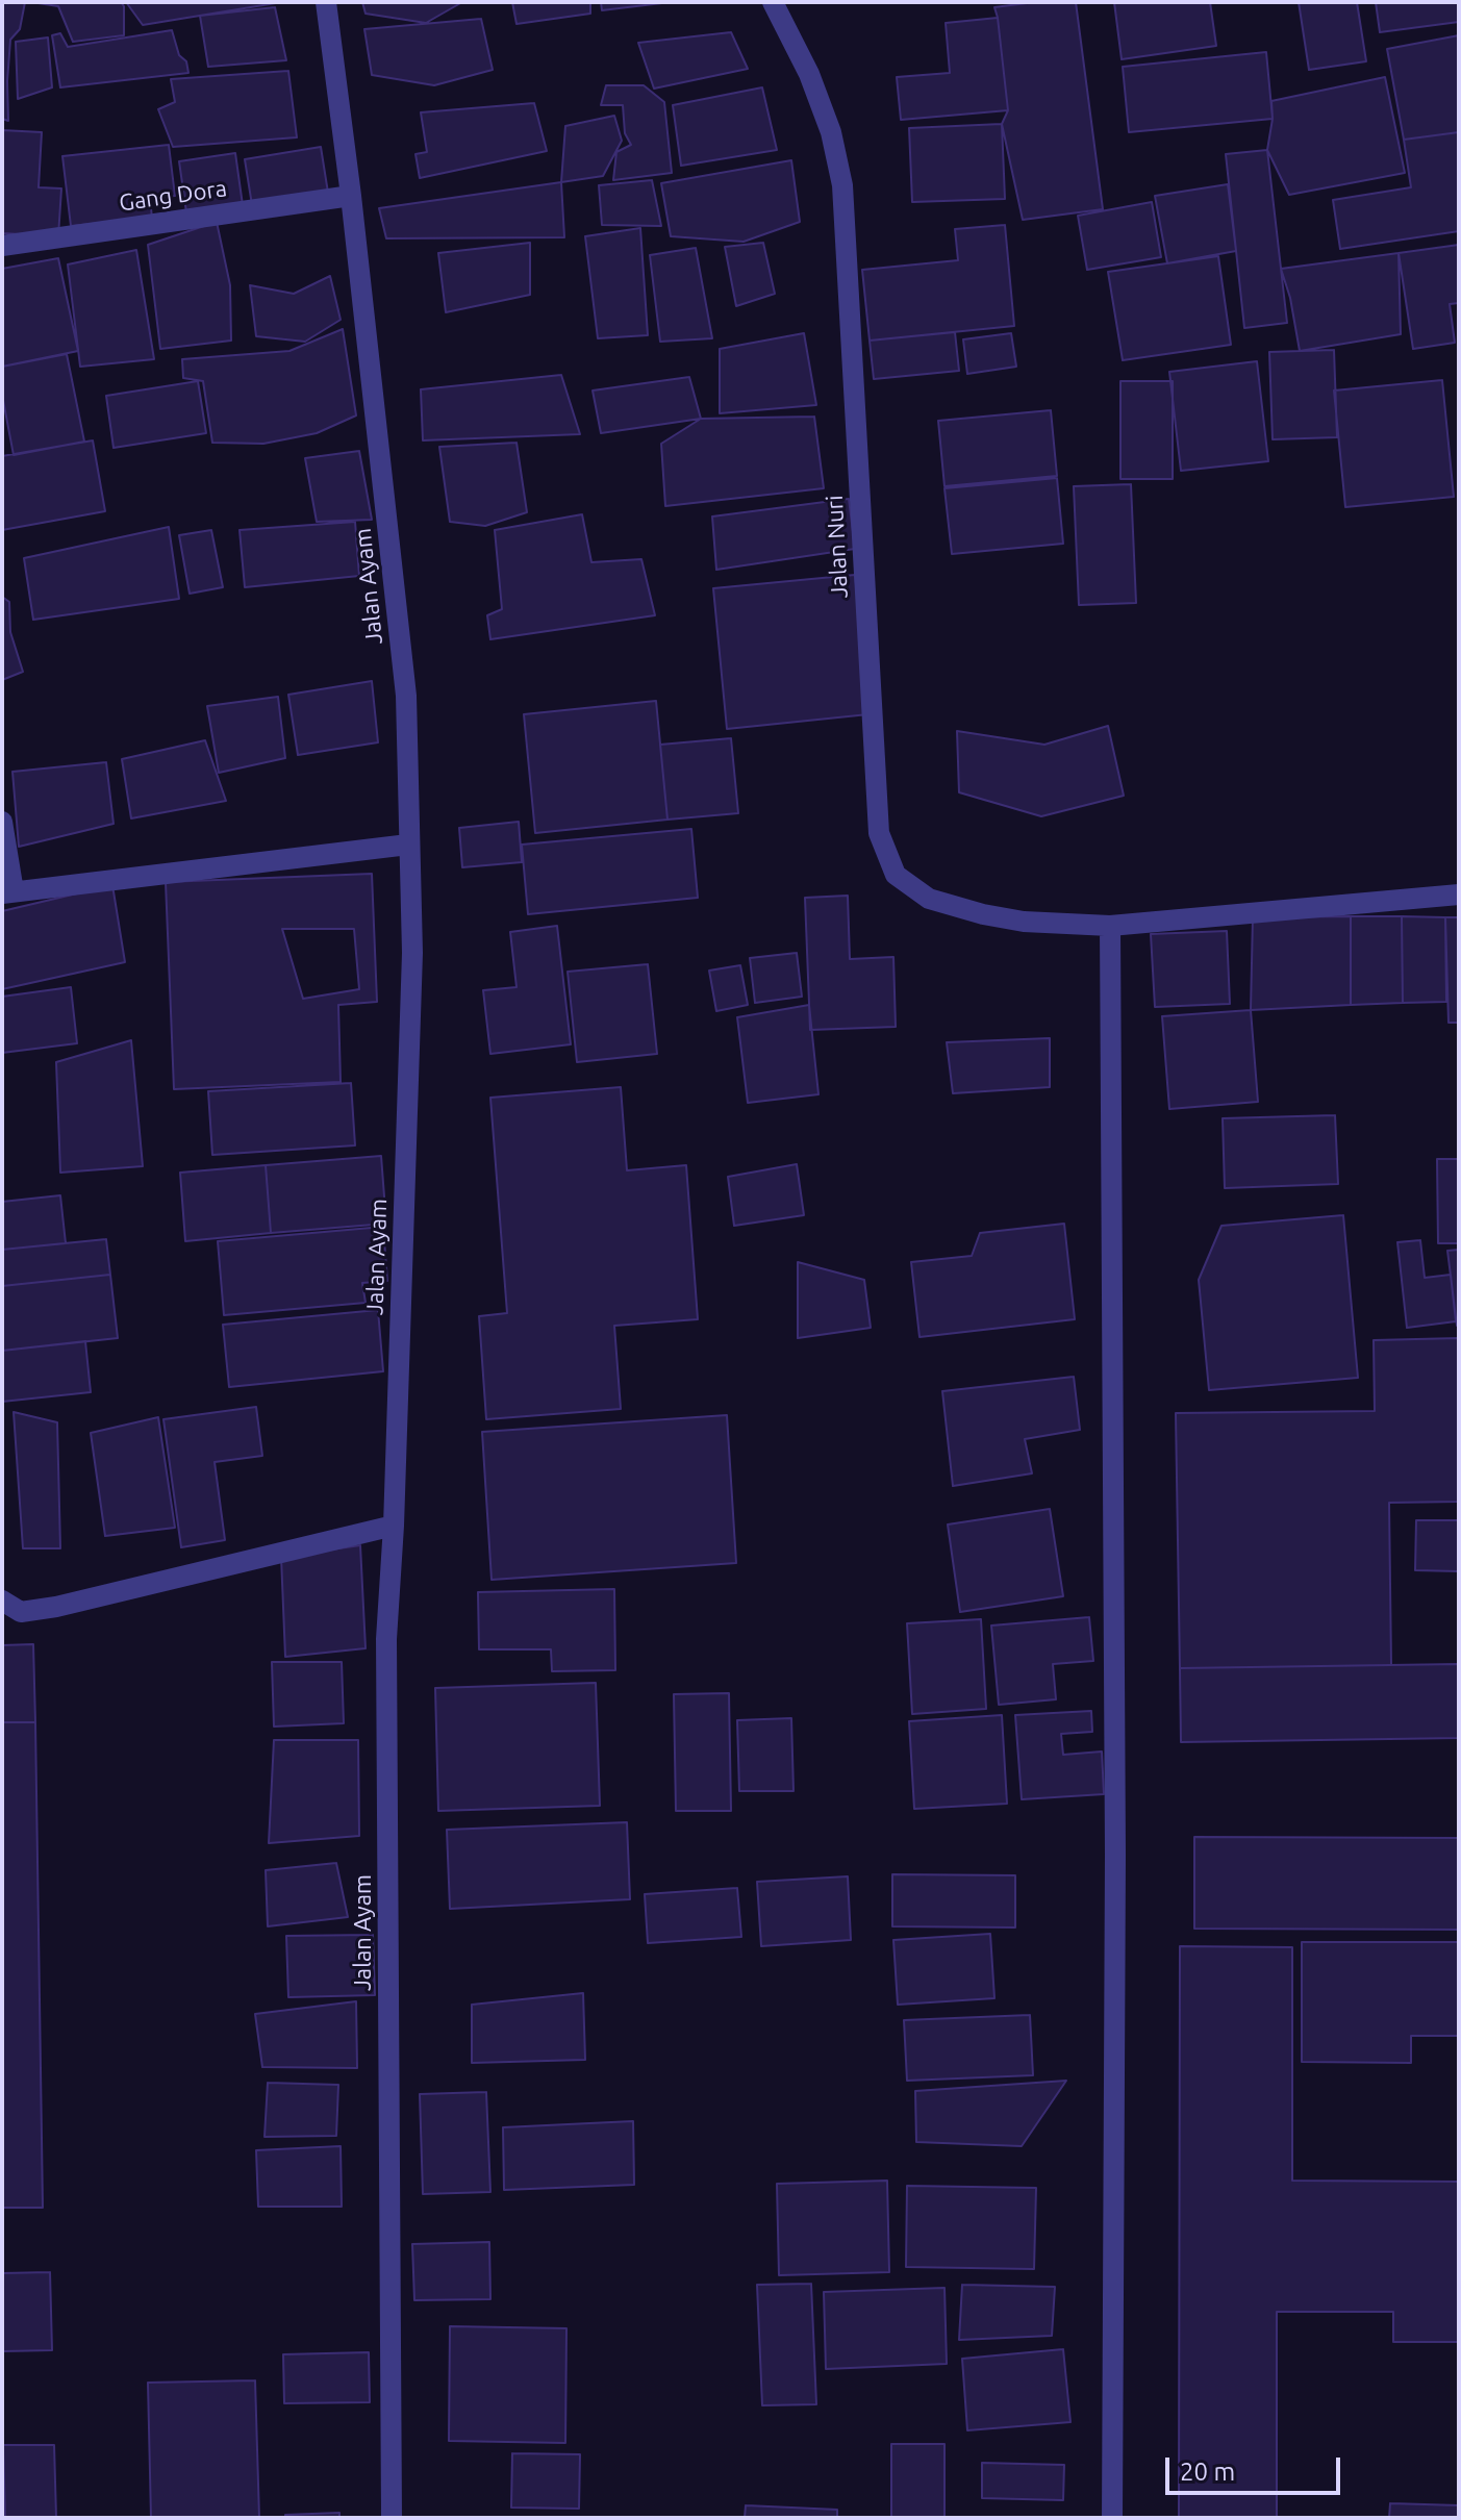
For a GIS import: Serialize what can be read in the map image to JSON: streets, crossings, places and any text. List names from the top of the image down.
{
  "streets": {
    "street": ["Gang Dora", "Jalan Nuri", "Jalan Ayam"]
  },
  "crossings": [
    ["Gang Dora", "Jalan Ayam"]
  ],
  "scale_bar": "20 m"
}
